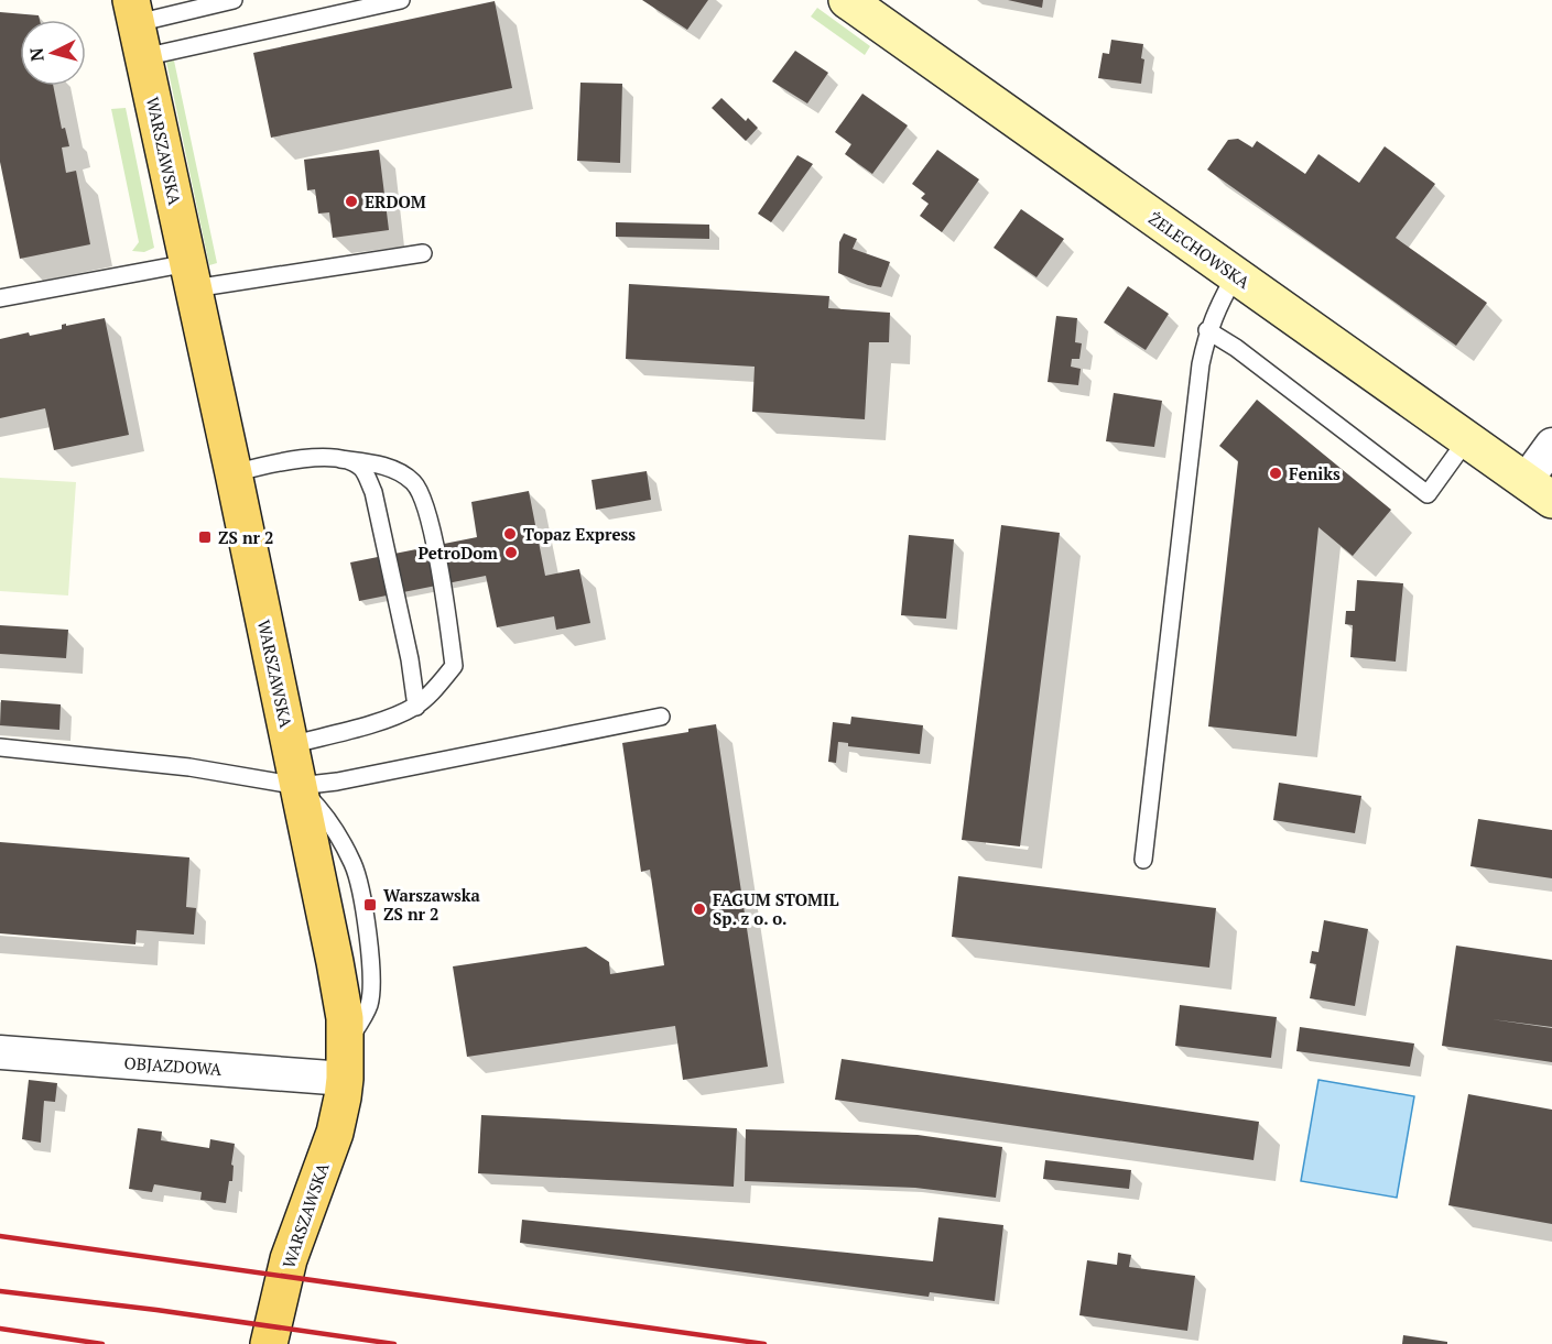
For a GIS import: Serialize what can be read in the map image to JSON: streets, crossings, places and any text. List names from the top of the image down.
{
  "streets": {
    "main road": ["WARSZAWSKA", "ŻELECHOWSKA"],
    "street": ["OBJAZDOWA"]
  },
  "crossings": [
    ["WARSZAWSKA", "OBJAZDOWA"]
  ],
  "places": {
    "other": [
      "ERDOM",
      "Feniks",
      "Topaz Express",
      "PetroDom",
      "FAGUM STOMIL Sp. z o. o."
    ],
    "transit": ["ZS nr 2", "Warszawska ZS nr 2"]
  },
  "north": "left"
}
